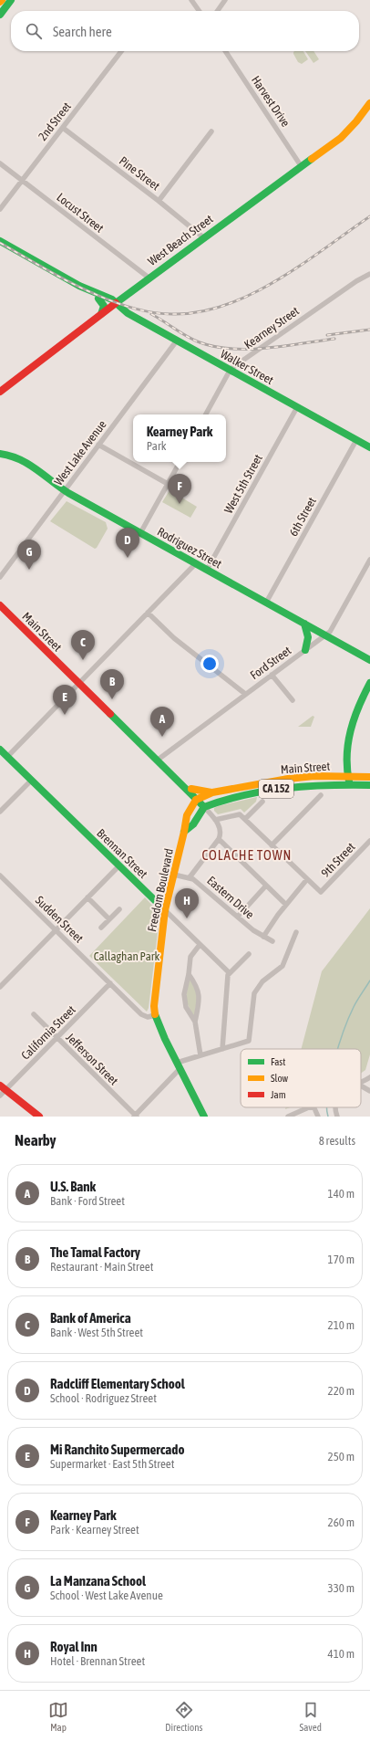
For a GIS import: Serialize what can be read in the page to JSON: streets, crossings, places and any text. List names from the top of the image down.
{
  "streets": {
    "main road": [
      "West Beach Street",
      "Walker Street",
      "Rodriguez Street",
      "Main Street",
      "CA 152",
      "Brennan Street",
      "Freedom Boulevard"
    ],
    "street": [
      "Harvest Drive",
      "2nd Street",
      "Pine Street",
      "Locust Street",
      "Kearney Street",
      "West Lake Avenue",
      "West 5th Street",
      "6th Street",
      "Ford Street",
      "9th Street",
      "Eastern Drive",
      "Sudden Street",
      "California Street",
      "Jefferson Street"
    ]
  },
  "crossings": [
    ["Harvest Drive", "West Beach Street"],
    ["2nd Street", "Pine Street"],
    ["2nd Street", "Locust Street"],
    ["Pine Street", "West Beach Street"],
    ["Locust Street", "West Beach Street"],
    ["West Beach Street", "Walker Street"],
    ["Kearney Street", "Walker Street"],
    ["Walker Street", "West Lake Avenue"],
    ["Walker Street", "West 5th Street"],
    ["Walker Street", "6th Street"],
    ["West Lake Avenue", "Rodriguez Street"],
    ["West 5th Street", "Rodriguez Street"],
    ["6th Street", "Rodriguez Street"],
    ["Rodriguez Street", "Ford Street"],
    ["Main Street", "Ford Street"],
    ["Main Street", "Freedom Boulevard"],
    ["Brennan Street", "Freedom Boulevard"],
    ["Freedom Boulevard", "Eastern Drive"],
    ["Freedom Boulevard", "Sudden Street"],
    ["Sudden Street", "California Street"],
    ["California Street", "Jefferson Street"]
  ],
  "districts": ["COLACHE TOWN"],
  "parks": ["Callaghan Park"],
  "legend": ["Fast", "Slow", "Jam"],
  "page": {
    "search": "Search here",
    "popup": ["Kearney Park", "Park"],
    "pins": [
      "F",
      "D",
      "G",
      "C",
      "B",
      "E",
      "A",
      "H"
    ],
    "heading": ["Nearby", "8 results"],
    "list": [
      {
        "mark": "A",
        "name": "U.S. Bank",
        "note": "Bank · Ford Street",
        "value": "140 m"
      },
      {
        "mark": "B",
        "name": "The Tamal Factory",
        "note": "Restaurant · Main Street",
        "value": "170 m"
      },
      {
        "mark": "C",
        "name": "Bank of America",
        "note": "Bank · West 5th Street",
        "value": "210 m"
      },
      {
        "mark": "D",
        "name": "Radcliff Elementary School",
        "note": "School · Rodriguez Street",
        "value": "220 m"
      },
      {
        "mark": "E",
        "name": "Mi Ranchito Supermercado",
        "note": "Supermarket · East 5th Street",
        "value": "250 m"
      },
      {
        "mark": "F",
        "name": "Kearney Park",
        "note": "Park · Kearney Street",
        "value": "260 m"
      },
      {
        "mark": "G",
        "name": "La Manzana School",
        "note": "School · West Lake Avenue",
        "value": "330 m"
      },
      {
        "mark": "H",
        "name": "Royal Inn",
        "note": "Hotel · Brennan Street",
        "value": "410 m"
      }
    ],
    "nav": ["Map", "Directions", "Saved"]
  }
}
